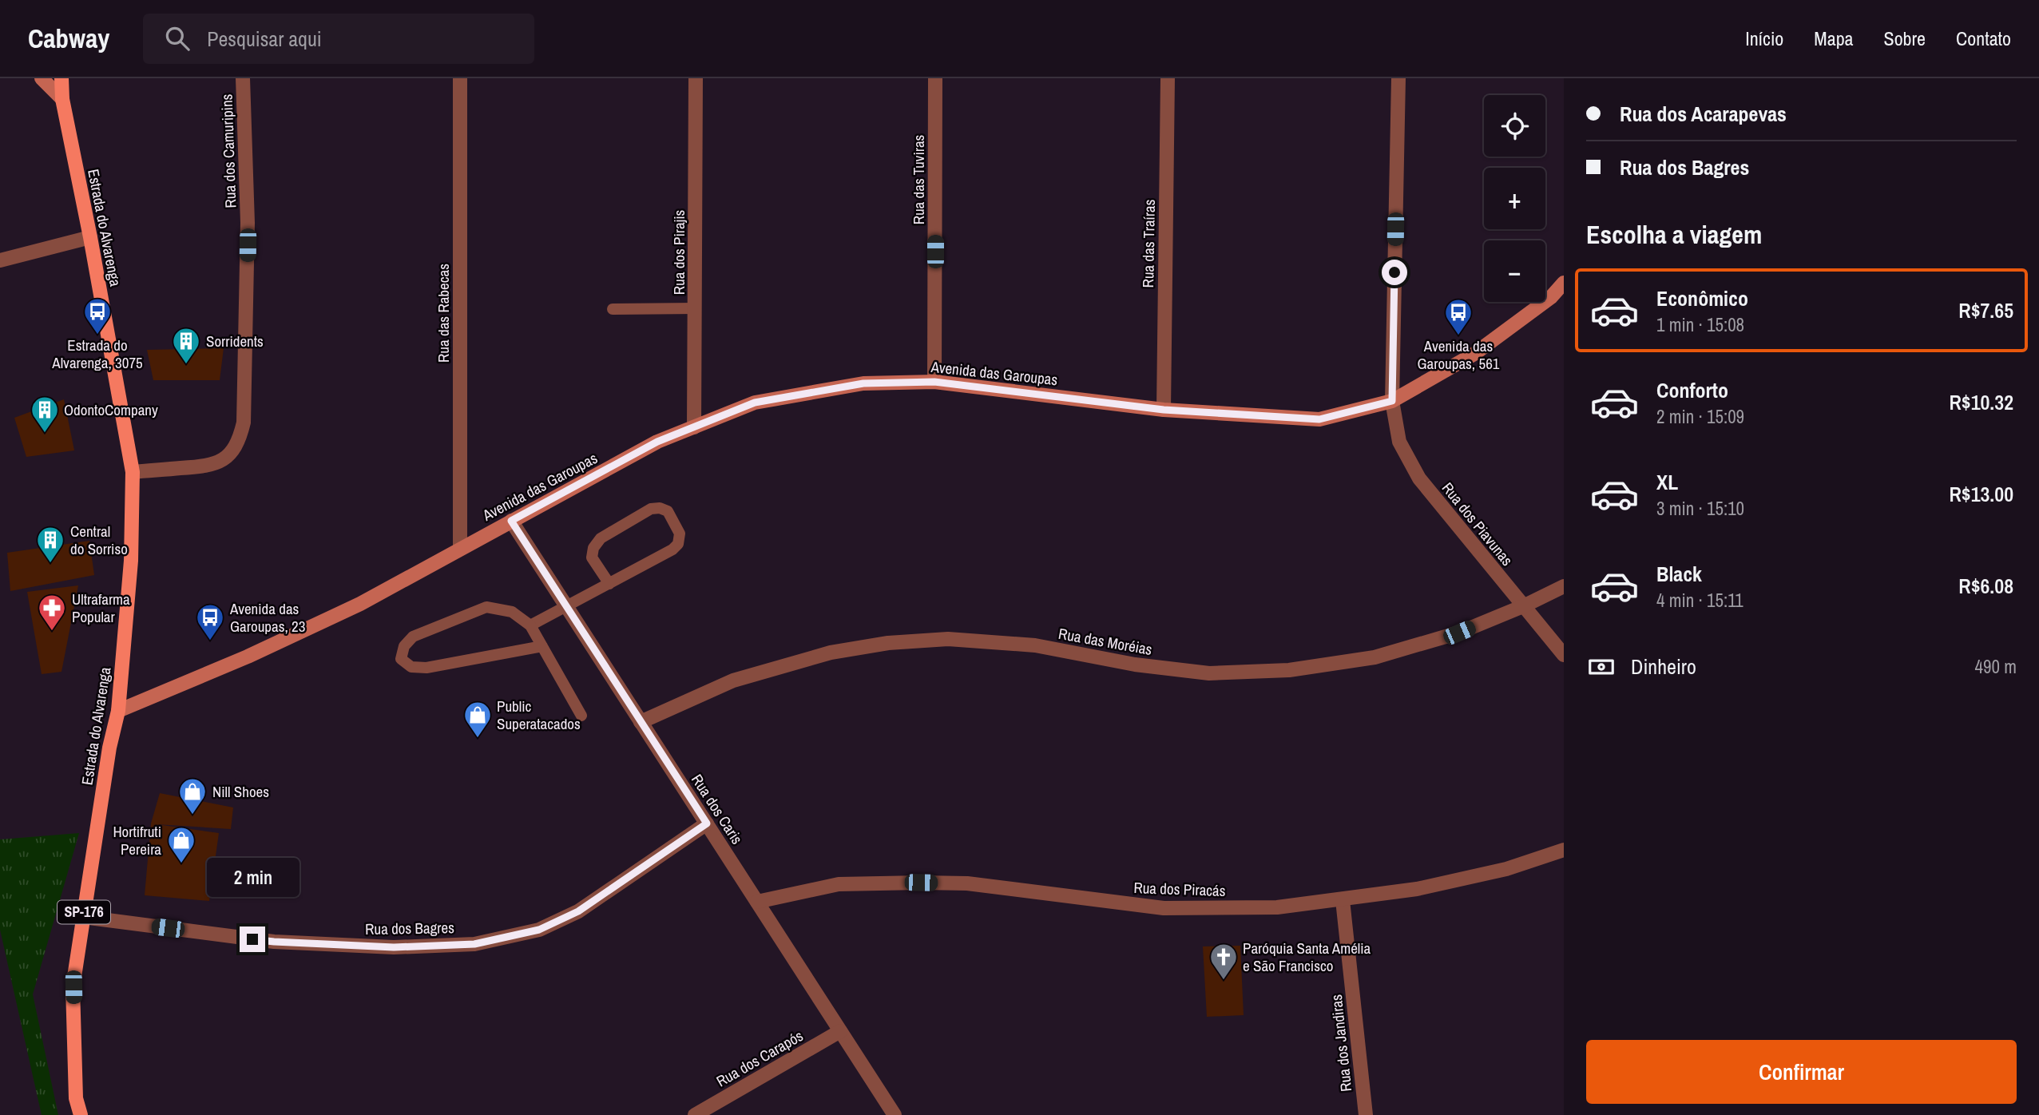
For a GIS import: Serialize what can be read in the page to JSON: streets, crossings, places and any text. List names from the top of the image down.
{
  "streets": {
    "main road": ["Estrada do Alvarenga", "SP-176"],
    "street": [
      "Rua dos Camuripins",
      "Rua das Tuviras",
      "Rua das Traíras",
      "Rua dos Pirajis",
      "Rua das Rabecas",
      "Avenida das Garoupas",
      "Rua dos Piavunas",
      "Rua das Moréias",
      "Rua dos Caris",
      "Rua dos Piracás",
      "Rua dos Bagres",
      "Rua dos Jandiras",
      "Rua dos Carapós"
    ]
  },
  "crossings": [
    ["Rua dos Camuripins", "Estrada do Alvarenga"],
    ["Rua das Tuviras", "Avenida das Garoupas"],
    ["Estrada do Alvarenga", "Avenida das Garoupas"],
    ["Estrada do Alvarenga", "Rua dos Bagres"],
    ["Rua das Traíras", "Avenida das Garoupas"],
    ["Rua dos Pirajis", "Avenida das Garoupas"],
    ["Rua das Rabecas", "Avenida das Garoupas"],
    ["Avenida das Garoupas", "Rua dos Piavunas"],
    ["Avenida das Garoupas", "Rua dos Caris"],
    ["Rua dos Piavunas", "Rua das Moréias"],
    ["Rua das Moréias", "Rua dos Caris"],
    ["Rua dos Caris", "Rua dos Piracás"],
    ["Rua dos Caris", "Rua dos Bagres"],
    ["Rua dos Caris", "Rua dos Carapós"],
    ["Rua dos Piracás", "Rua dos Jandiras"]
  ],
  "places": {
    "bus stop": ["Estrada do Alvarenga, 3075", "Avenida das Garoupas, 561", "Avenida das Garoupas, 23"],
    "building": ["Sorridents", "OdontoCompany", "Central do Sorriso"],
    "pharmacy": ["Ultrafarma Popular"],
    "shop": ["Public Superatacados", "Nill Shoes", "Hortifruti Pereira"],
    "church": ["Paróquia Santa Amélia e São Francisco"]
  },
  "page": {
    "header": "Cabway",
    "search": "Pesquisar aqui",
    "nav": [
      "Início",
      "Mapa",
      "Sobre",
      "Contato"
    ],
    "banner": ["Rua dos Acarapevas", "Rua dos Bagres"],
    "map_buttons": ["+", "−"],
    "heading": "Escolha a viagem",
    "list": [
      {
        "name": "Econômico",
        "note": "1 min · 15:08",
        "value": "R$7.65"
      },
      {
        "name": "Conforto",
        "note": "2 min · 15:09",
        "value": "R$10.32"
      },
      {
        "name": "XL",
        "note": "3 min · 15:10",
        "value": "R$13.00"
      },
      {
        "name": "Black",
        "note": "4 min · 15:11",
        "value": "R$6.08"
      }
    ],
    "pay": ["Dinheiro", "490 m"],
    "bubble": "2 min",
    "buttons": "Confirmar"
  }
}
